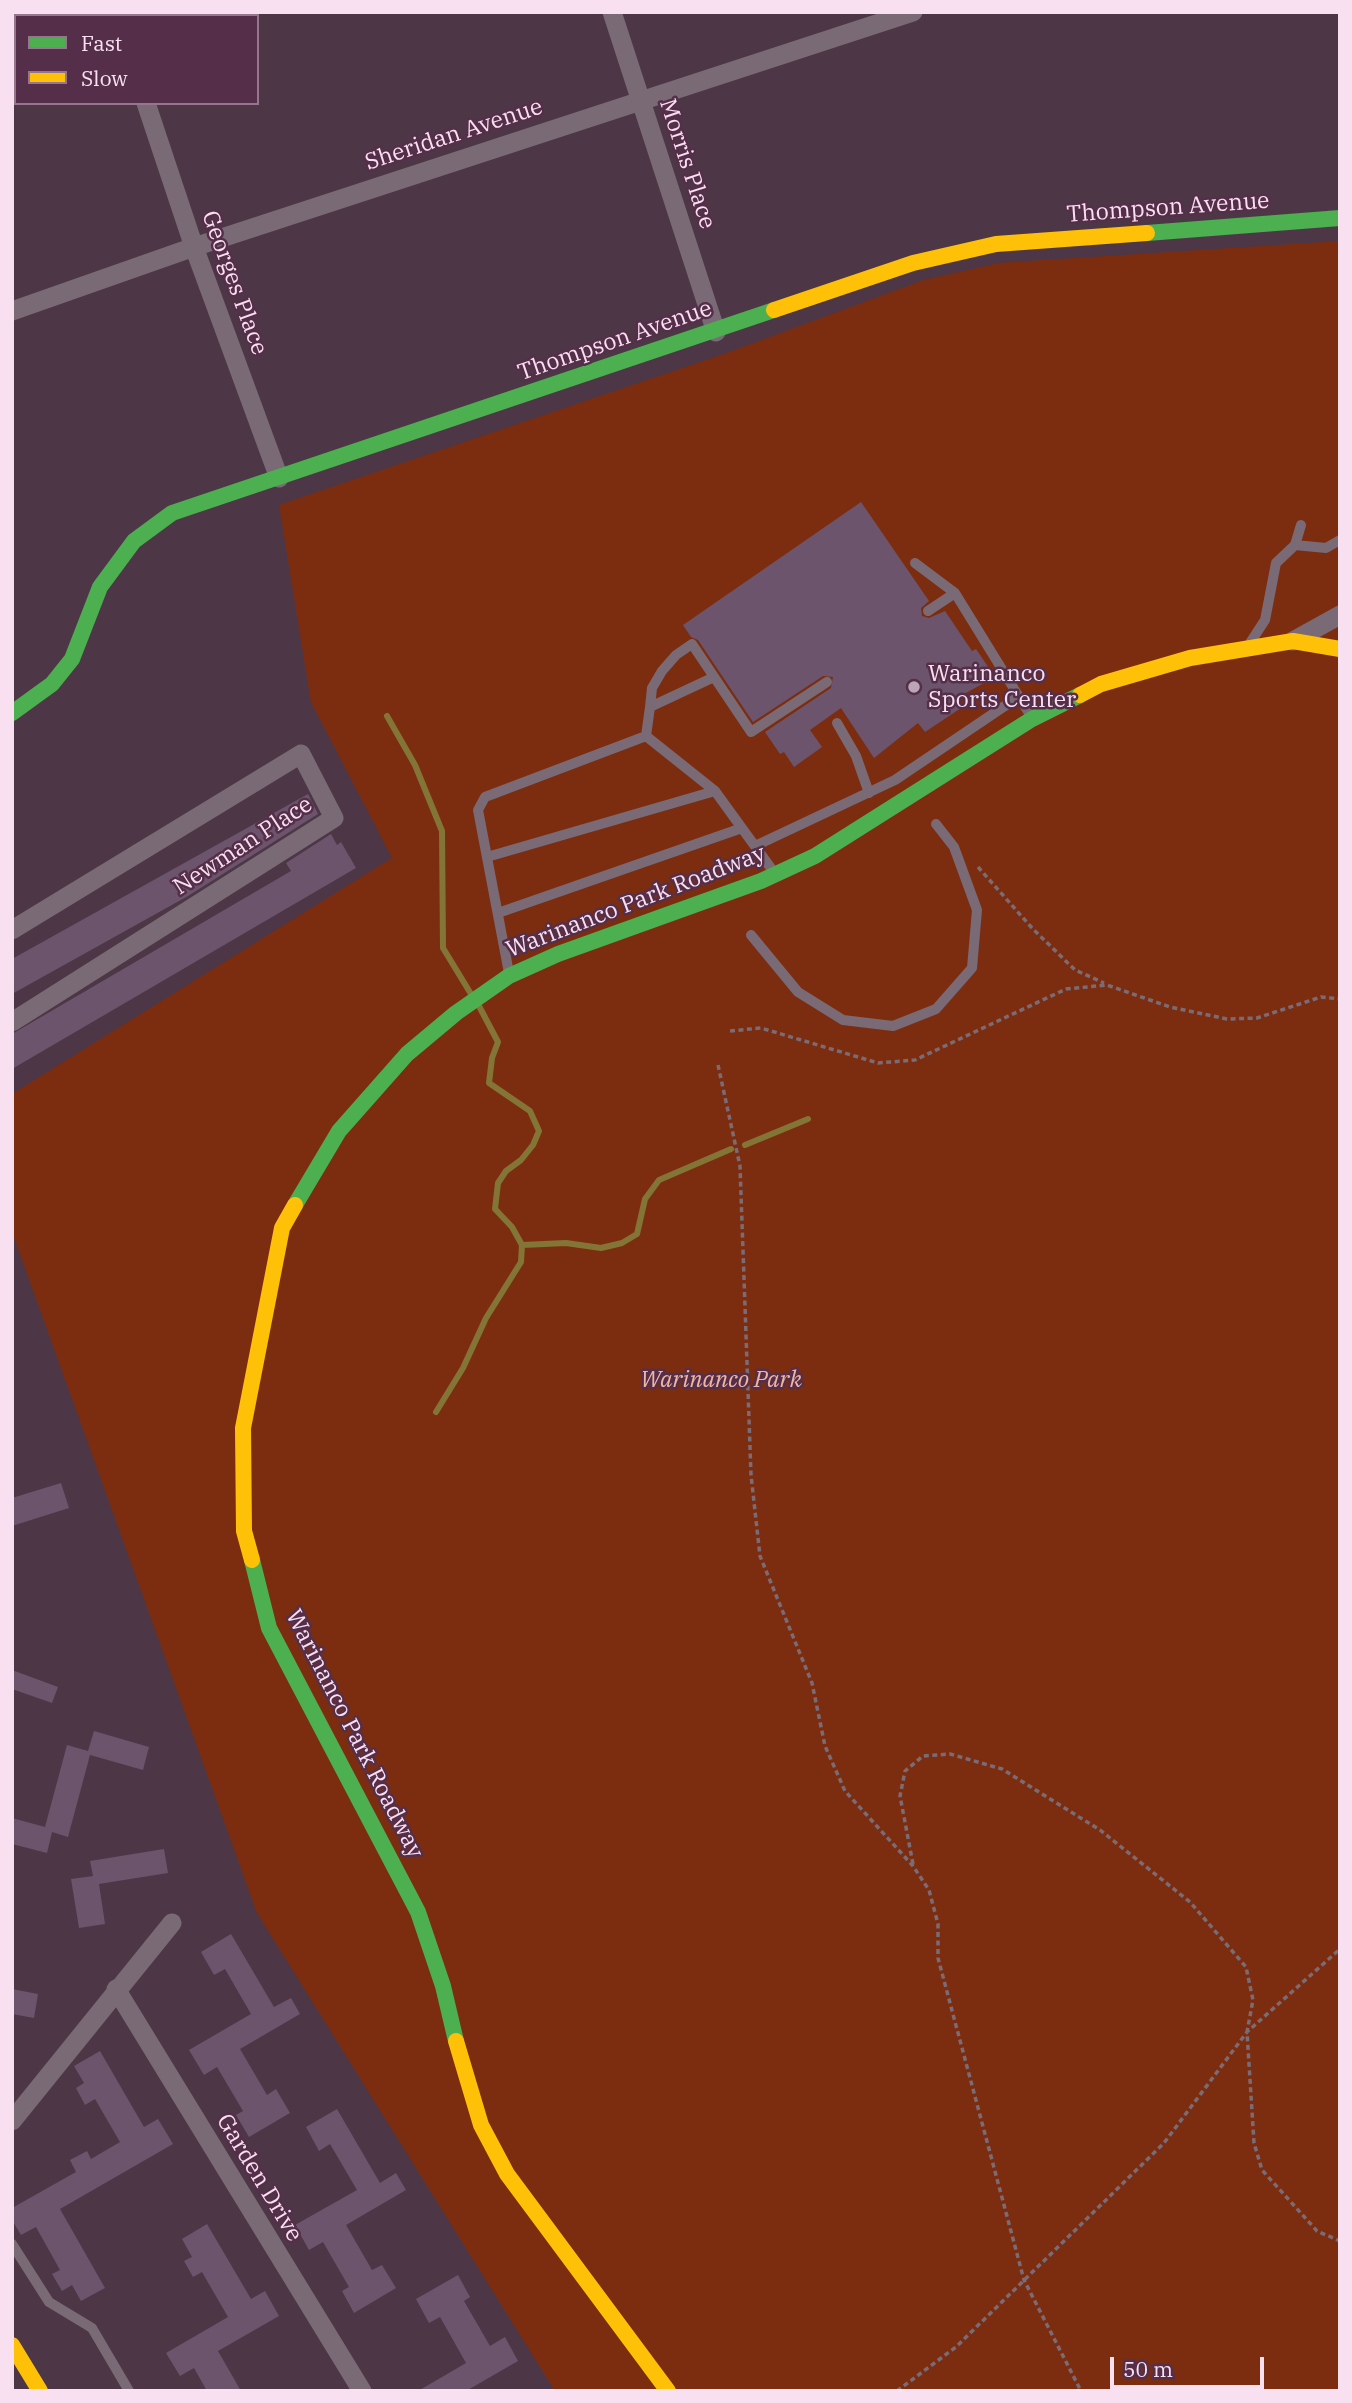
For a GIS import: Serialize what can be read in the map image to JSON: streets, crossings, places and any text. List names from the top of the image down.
{
  "streets": {
    "street": [
      "Sheridan Avenue",
      "Morris Place",
      "Thompson Avenue",
      "Georges Place",
      "Newman Place",
      "Warinanco Park Roadway",
      "Garden Drive"
    ]
  },
  "crossings": [
    ["Sheridan Avenue", "Morris Place"],
    ["Sheridan Avenue", "Georges Place"],
    ["Morris Place", "Thompson Avenue"],
    ["Thompson Avenue", "Georges Place"]
  ],
  "parks": ["Warinanco Park"],
  "places": ["Warinanco Sports Center"],
  "legend": ["Fast", "Slow"],
  "scale_bar": "50 m"
}
